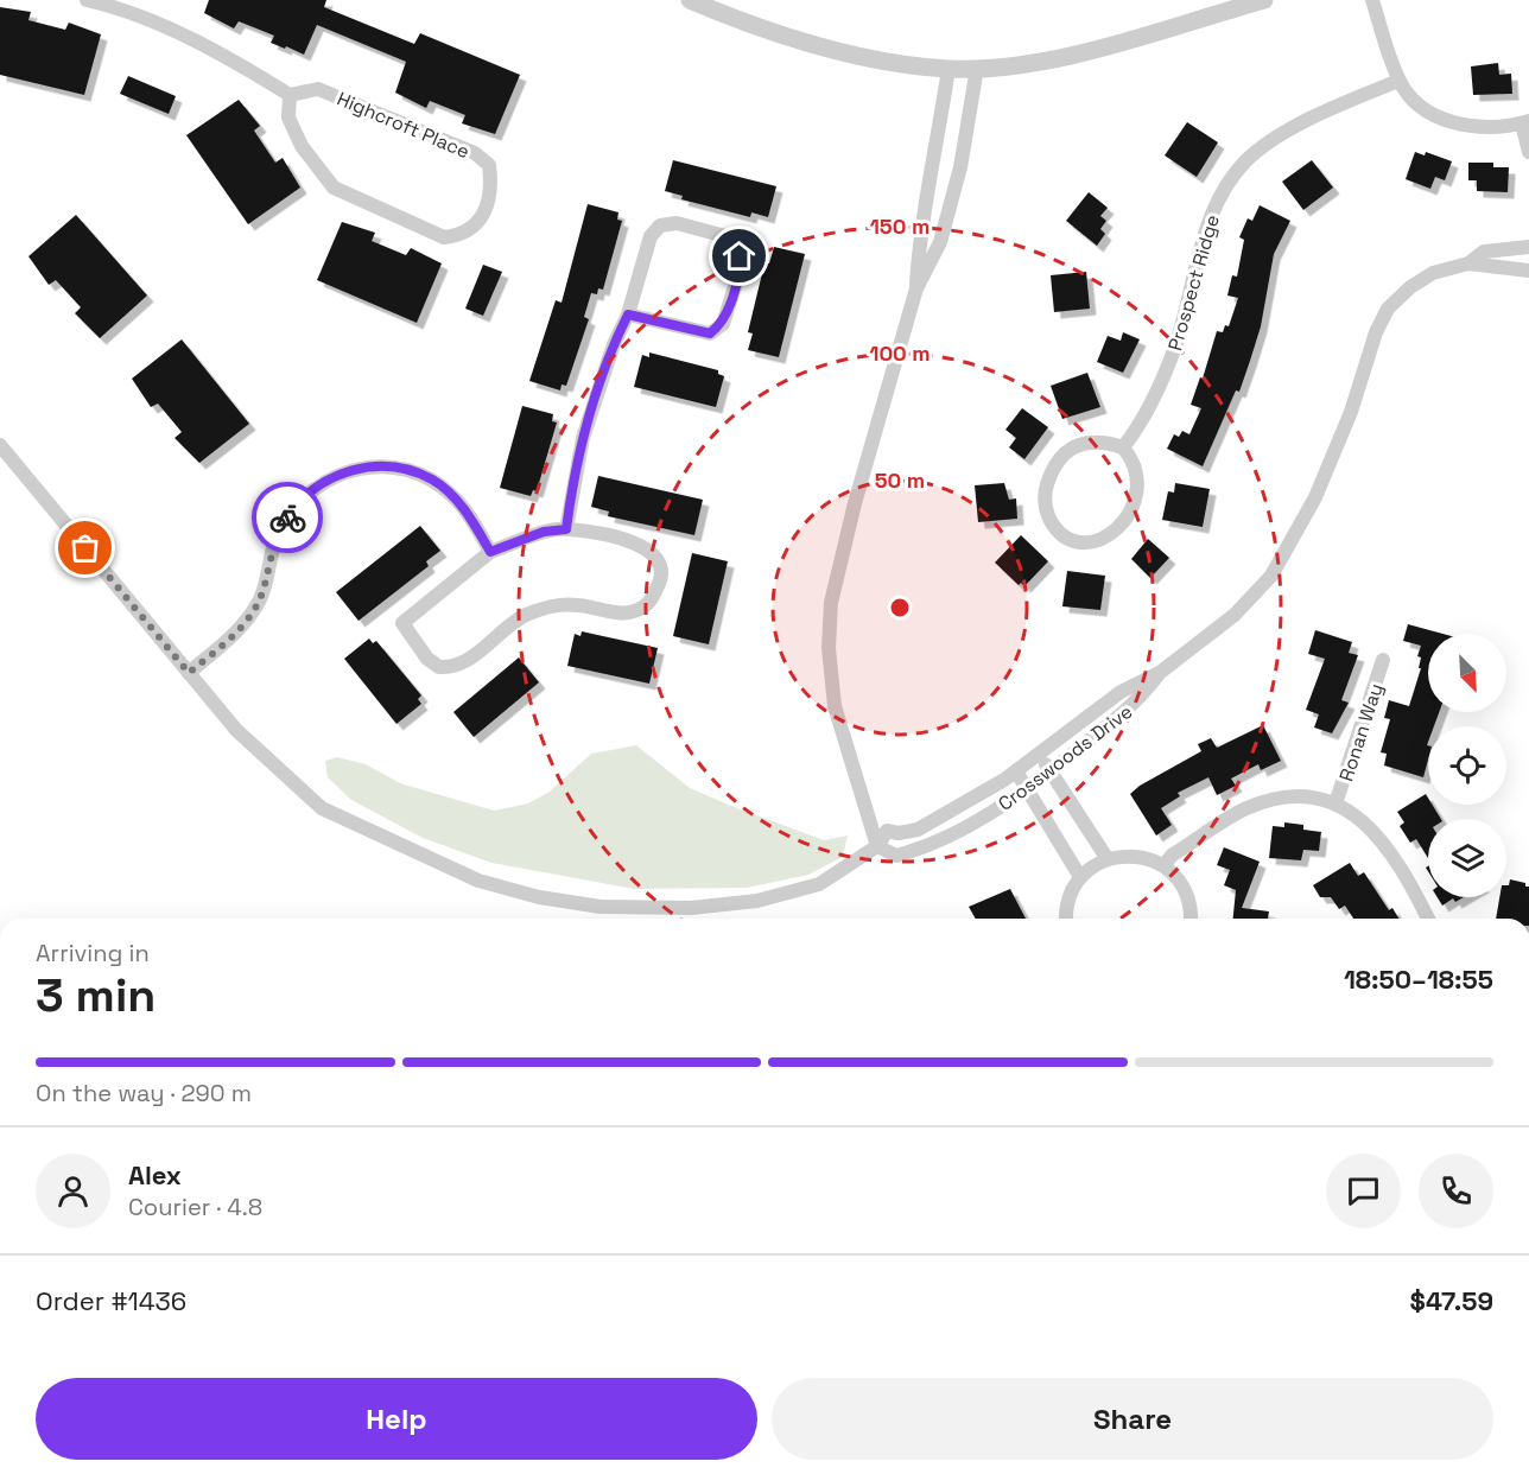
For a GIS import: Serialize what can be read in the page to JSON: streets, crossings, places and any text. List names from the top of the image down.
{
  "streets": {
    "street": [
      "Highcroft Place",
      "Prospect Ridge",
      "Ronan Way",
      "Crosswoods Drive"
    ]
  },
  "north": "bottom right",
  "page": {
    "heading": ["3 min", "Arriving in", "18:50–18:55"],
    "panel": [
      "Alex",
      "Courier · 4.8",
      "Order #1436",
      "$47.59"
    ],
    "bar": "On the way · 290 m",
    "buttons": ["Help", "Share"]
  },
  "rings": ["150 m", "100 m", "50 m"]
}
